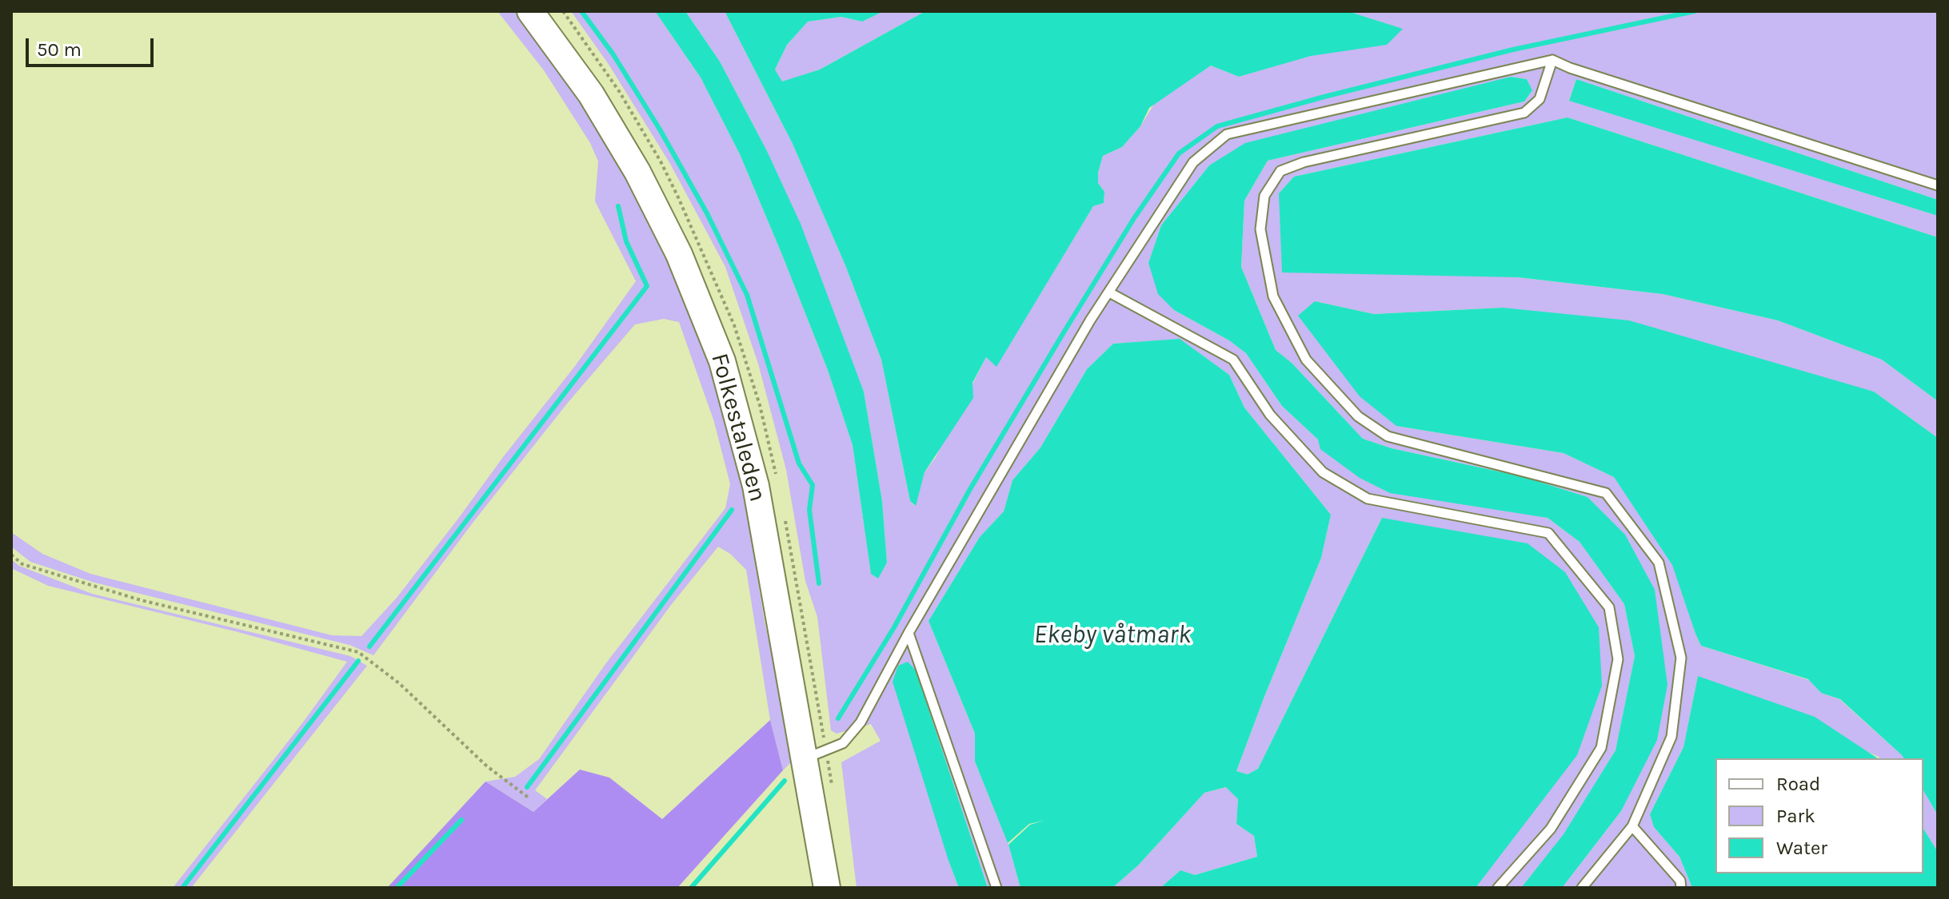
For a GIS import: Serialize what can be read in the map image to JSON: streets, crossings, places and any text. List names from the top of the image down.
{
  "streets": {
    "main road": ["Folkestaleden"]
  },
  "water": ["Ekeby våtmark"],
  "legend": ["Road", "Park", "Water"],
  "scale_bar": "50 m"
}
